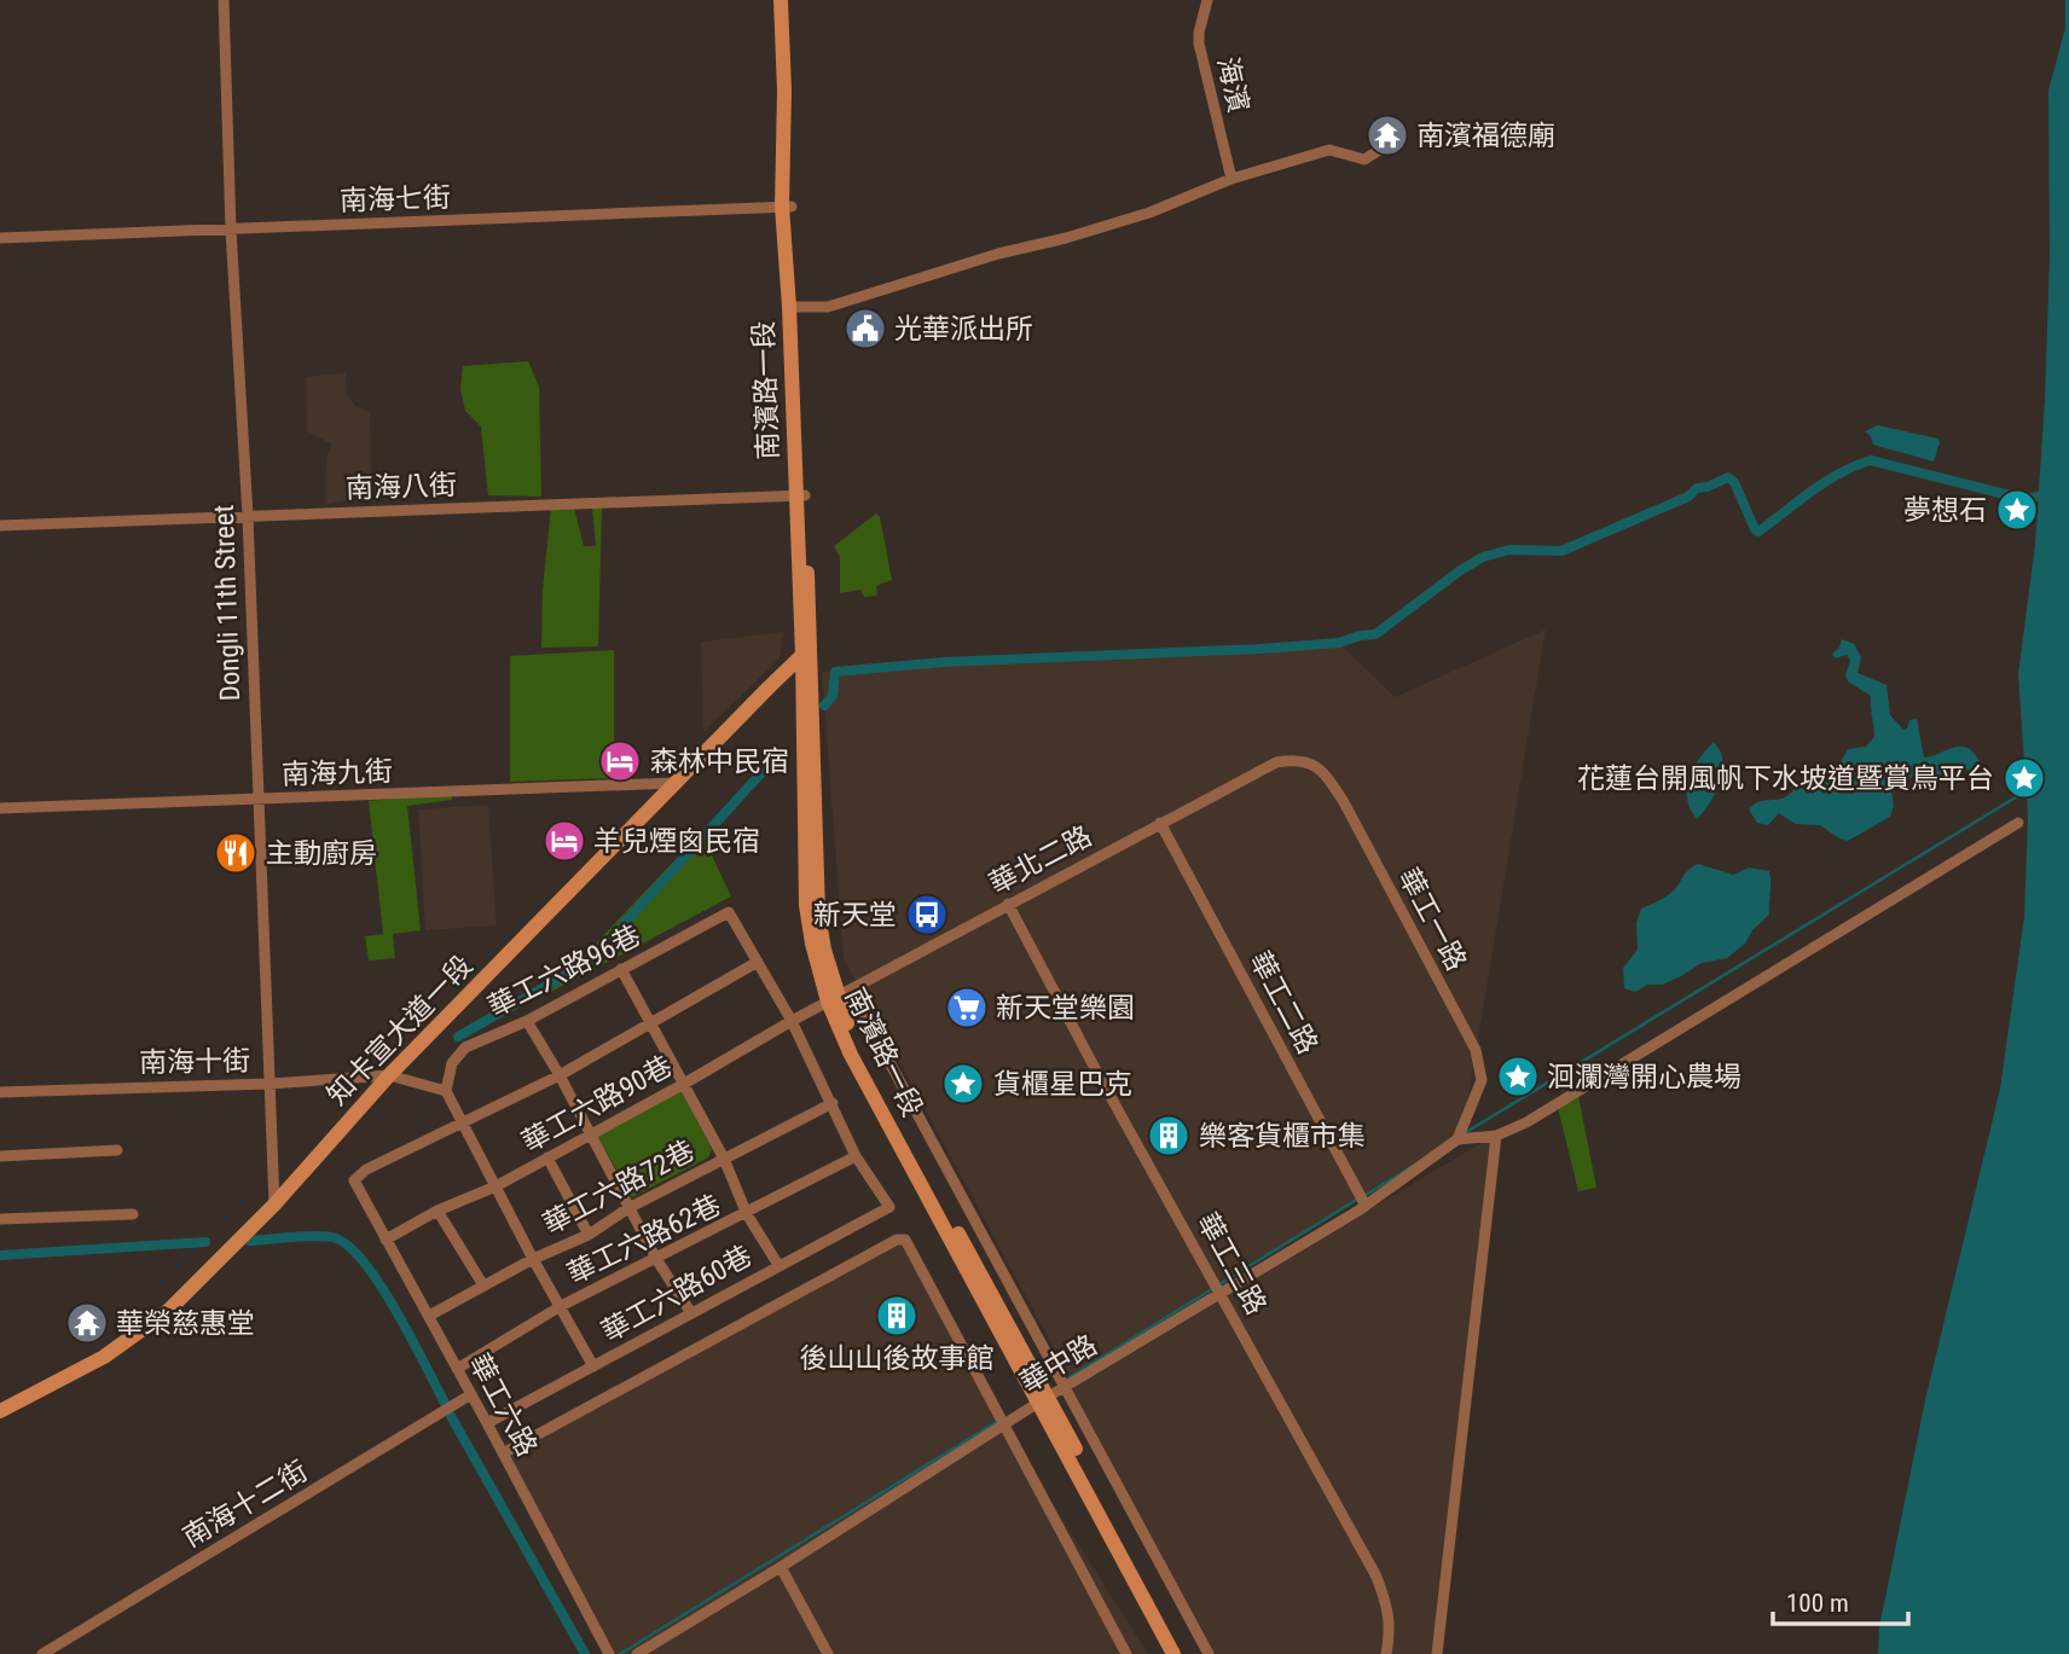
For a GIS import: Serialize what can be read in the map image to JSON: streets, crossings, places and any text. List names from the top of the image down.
{
  "streets": {
    "main road": ["南濱路一段", "知卡宣大道一段"],
    "street": [
      "海濱",
      "南海七街",
      "南海八街",
      "Dongli 11th Street",
      "南海九街",
      "華北二路",
      "華工一路",
      "華工六路96巷",
      "華工二路",
      "南海十街",
      "華工六路90巷",
      "華工六路72巷",
      "華工六路62巷",
      "華工三路",
      "華工六路60巷",
      "華中路",
      "華工六路",
      "南海十二街"
    ]
  },
  "crossings": [
    ["南海七街", "南濱路一段"],
    ["南海七街", "Dongli 11th Street"],
    ["南濱路一段", "南海八街"],
    ["南濱路一段", "華北二路"],
    ["南濱路一段", "知卡宣大道一段"],
    ["南濱路一段", "華工六路90巷"],
    ["南濱路一段", "華中路"],
    ["南海八街", "Dongli 11th Street"],
    ["Dongli 11th Street", "南海九街"],
    ["Dongli 11th Street", "知卡宣大道一段"],
    ["Dongli 11th Street", "南海十街"],
    ["南海九街", "知卡宣大道一段"],
    ["華北二路", "華工一路"],
    ["華北二路", "華工二路"],
    ["華北二路", "華工六路90巷"],
    ["華北二路", "華工三路"],
    ["華工一路", "華中路"],
    ["華工六路96巷", "華工六路90巷"],
    ["華工二路", "華中路"],
    ["知卡宣大道一段", "南海十街"],
    ["華工六路90巷", "華工六路"],
    ["華工六路72巷", "華工六路"],
    ["華工六路62巷", "華工六路60巷"],
    ["華工六路62巷", "華工六路"],
    ["華工三路", "華中路"],
    ["華工六路60巷", "華工六路"],
    ["華工六路", "南海十二街"]
  ],
  "places": {
    "temple": ["南濱福德廟", "華榮慈惠堂"],
    "public building": ["光華派出所"],
    "place": [
      "夢想石",
      "花蓮台開風帆下水坡道暨賞鳥平台",
      "洄瀾灣開心農場",
      "貨櫃星巴克"
    ],
    "hotel": ["森林中民宿", "羊兒煙囪民宿"],
    "restaurant": ["主動廚房"],
    "bus stop": ["新天堂"],
    "supermarket": ["新天堂樂園"],
    "building": ["樂客貨櫃市集", "後山山後故事館"]
  },
  "scale_bar": "100 m"
}
